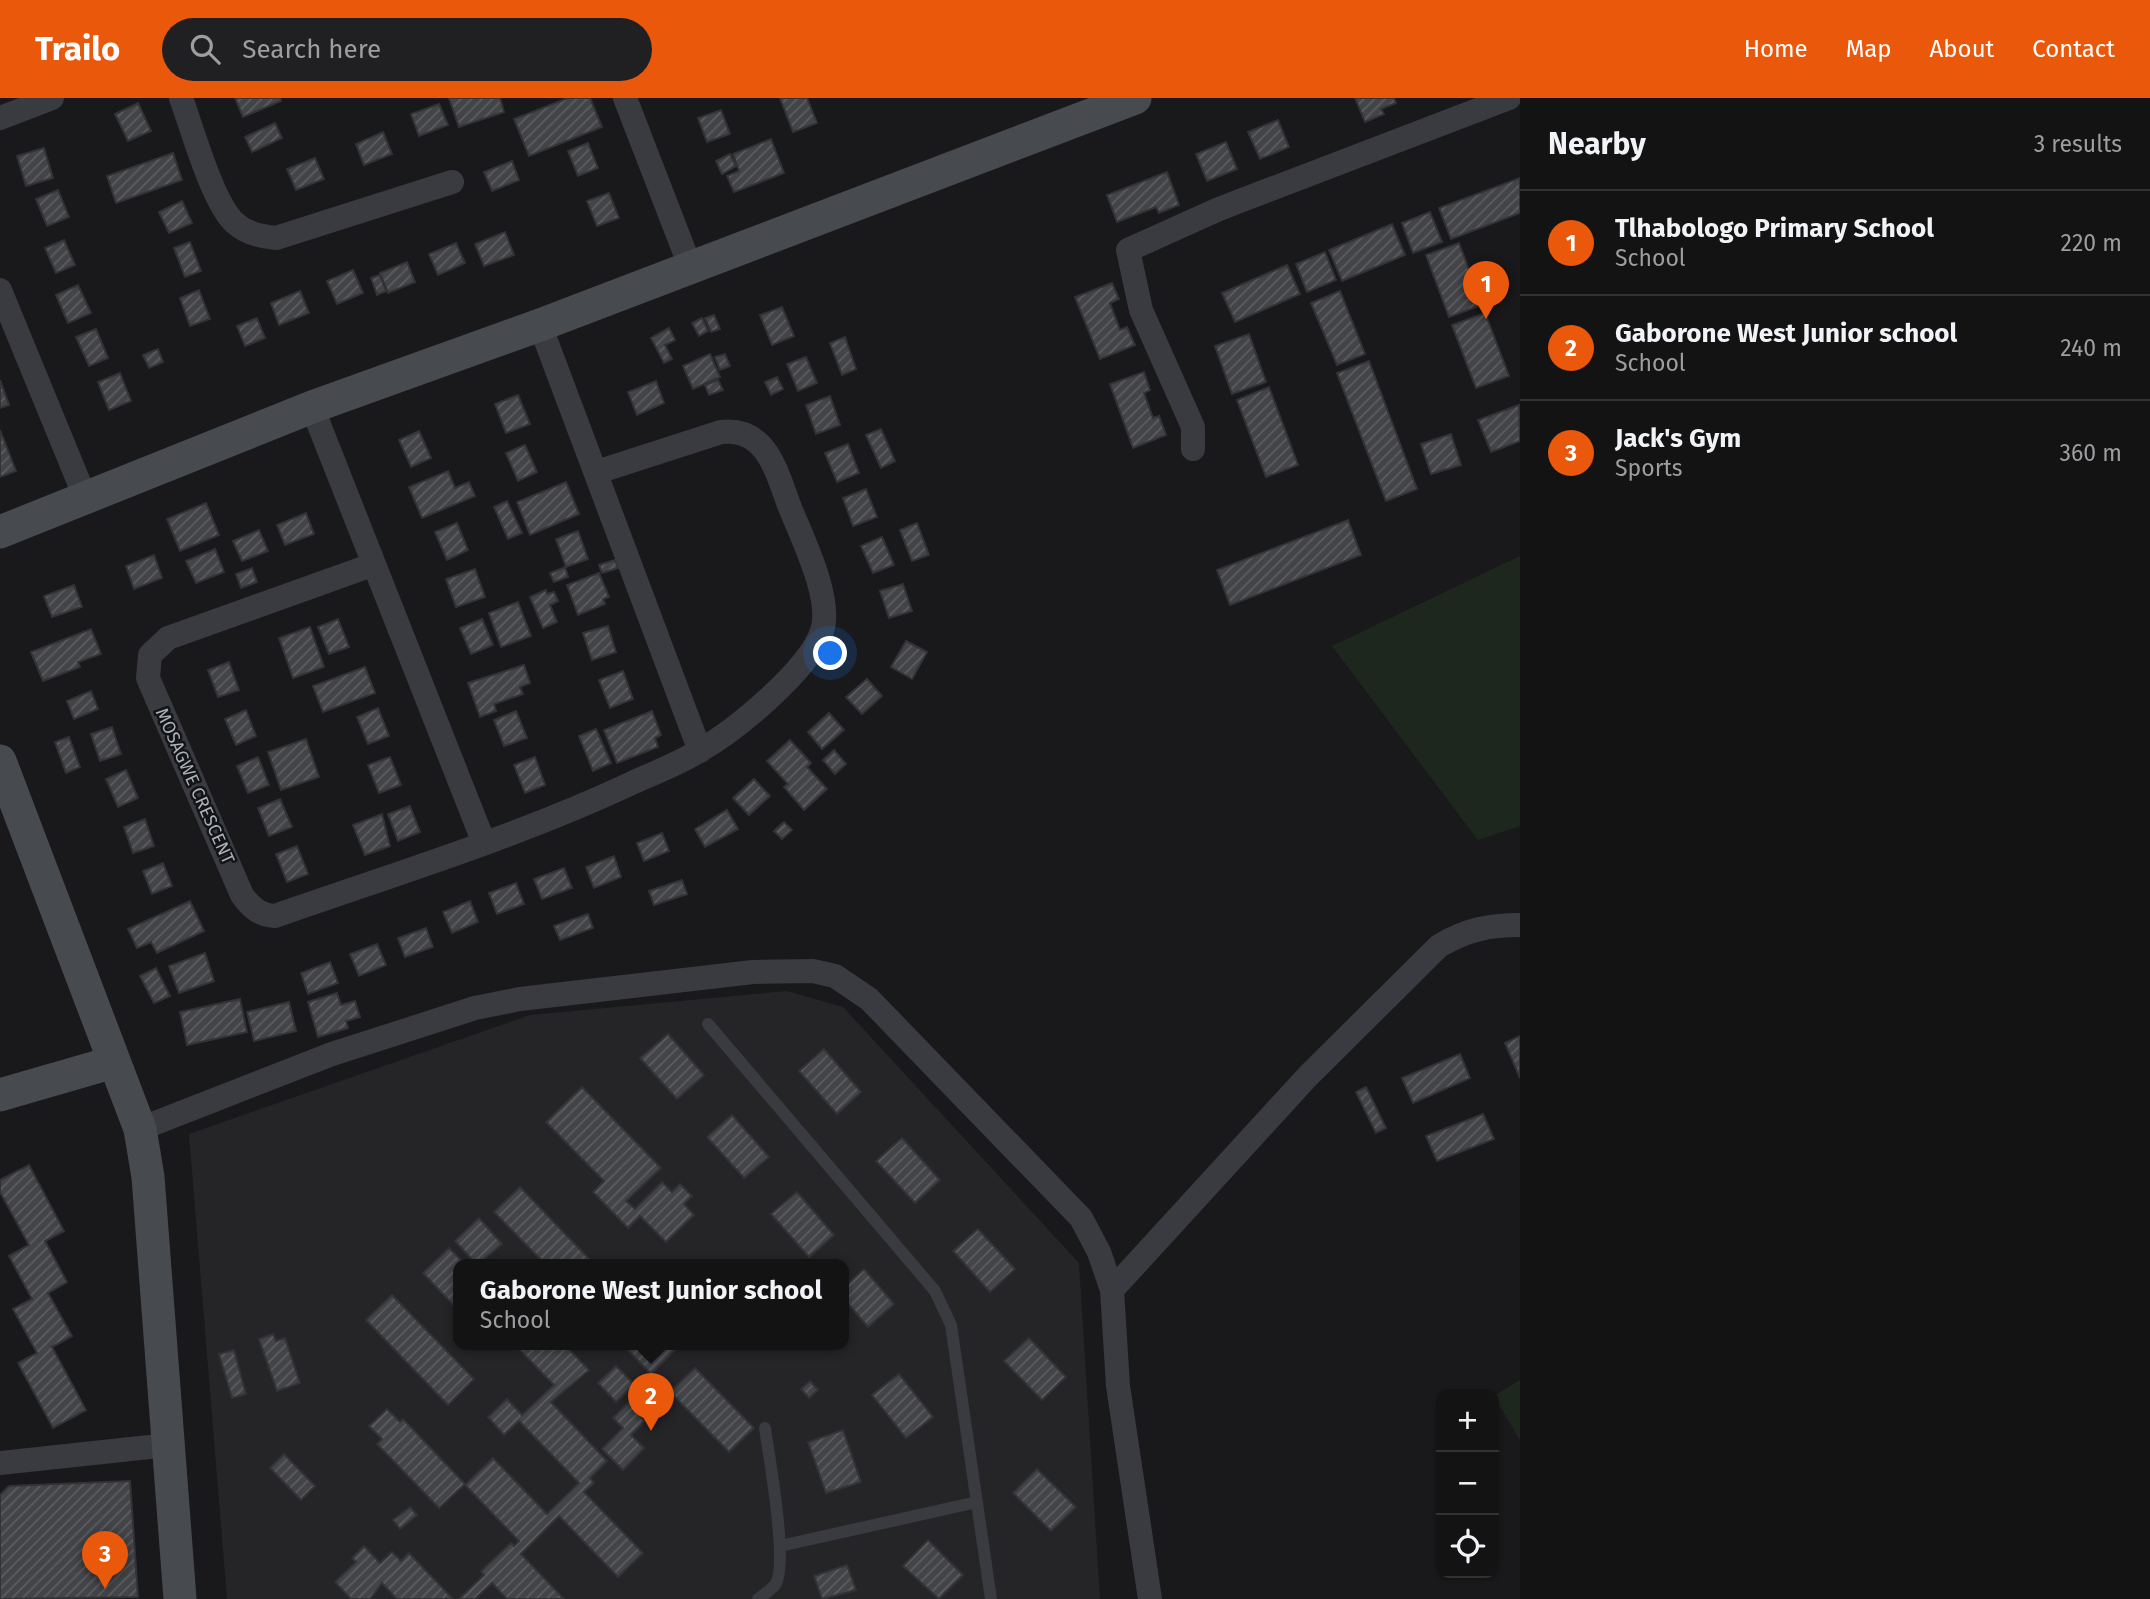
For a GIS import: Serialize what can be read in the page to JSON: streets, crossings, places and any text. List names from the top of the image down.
{
  "streets": {
    "street": ["MOSAGWE CRESCENT"]
  },
  "page": {
    "header": "Trailo",
    "search": "Search here",
    "nav": [
      "Home",
      "Map",
      "About",
      "Contact"
    ],
    "heading": ["Nearby", "3 results"],
    "list": [
      {
        "mark": "1",
        "name": "Tlhabologo Primary School",
        "note": "School",
        "value": "220 m"
      },
      {
        "mark": "2",
        "name": "Gaborone West Junior school",
        "note": "School",
        "value": "240 m"
      },
      {
        "mark": "3",
        "name": "Jack's Gym",
        "note": "Sports",
        "value": "360 m"
      }
    ],
    "pins": ["1", "2", "3"],
    "popup": ["Gaborone West Junior school", "School"],
    "map_buttons": ["+", "−"]
  }
}
